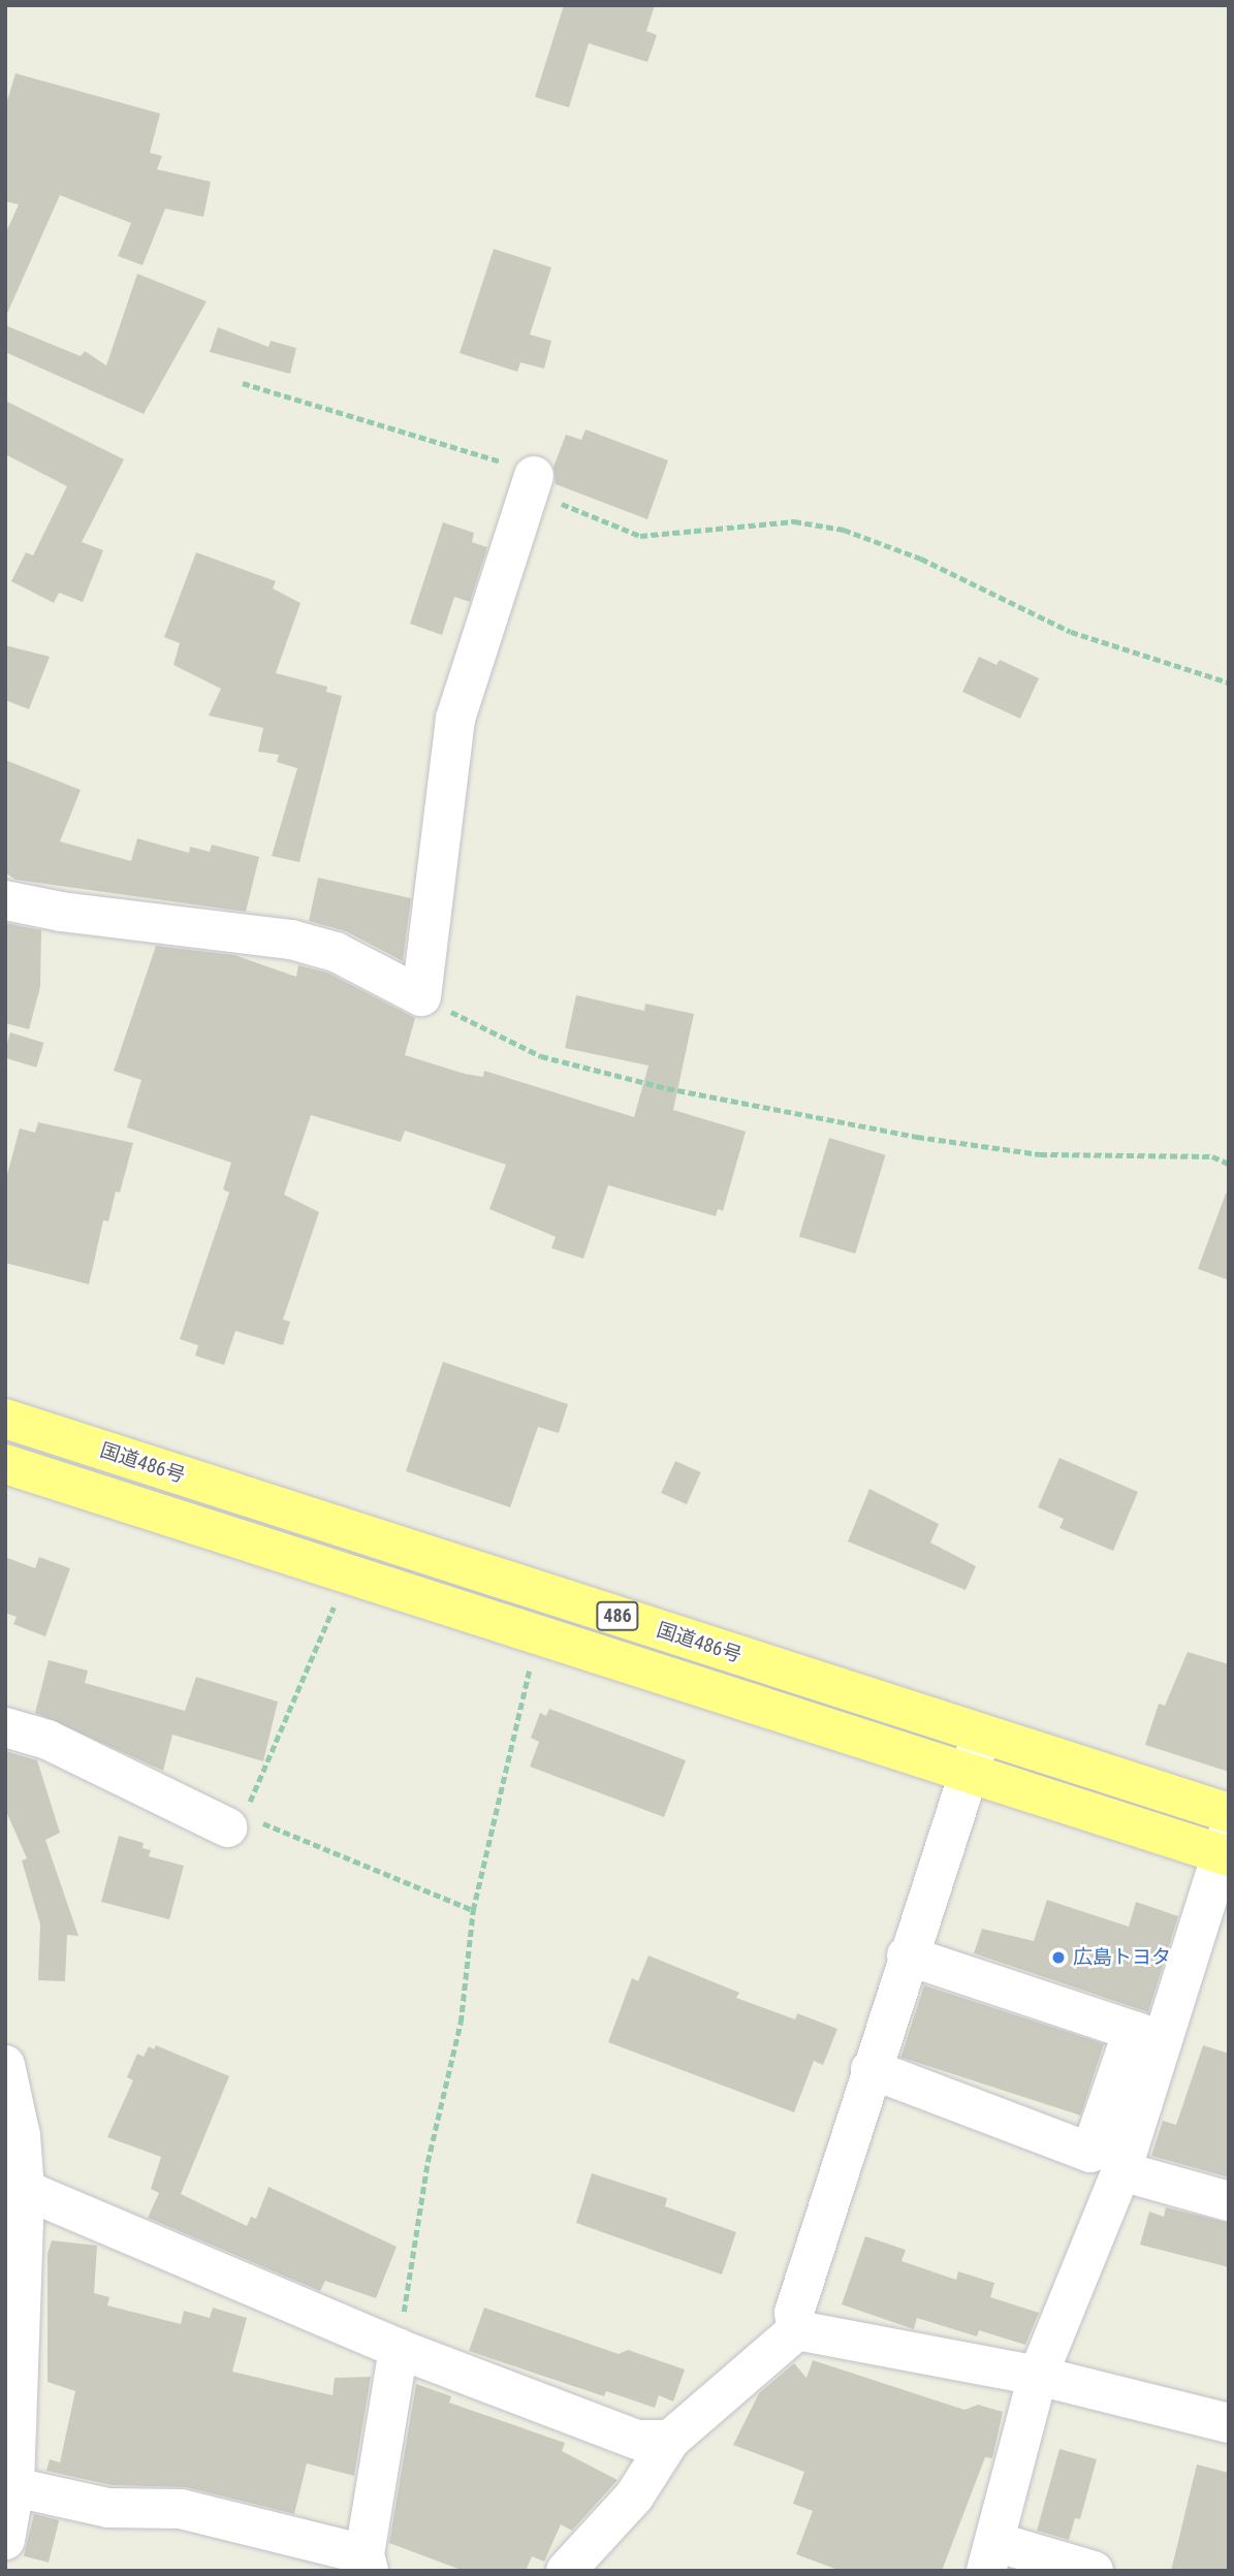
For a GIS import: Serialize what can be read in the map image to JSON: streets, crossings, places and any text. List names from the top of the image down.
{
  "streets": {
    "highway": ["国道486号", "486"]
  },
  "places": ["広島トヨタ"]
}
